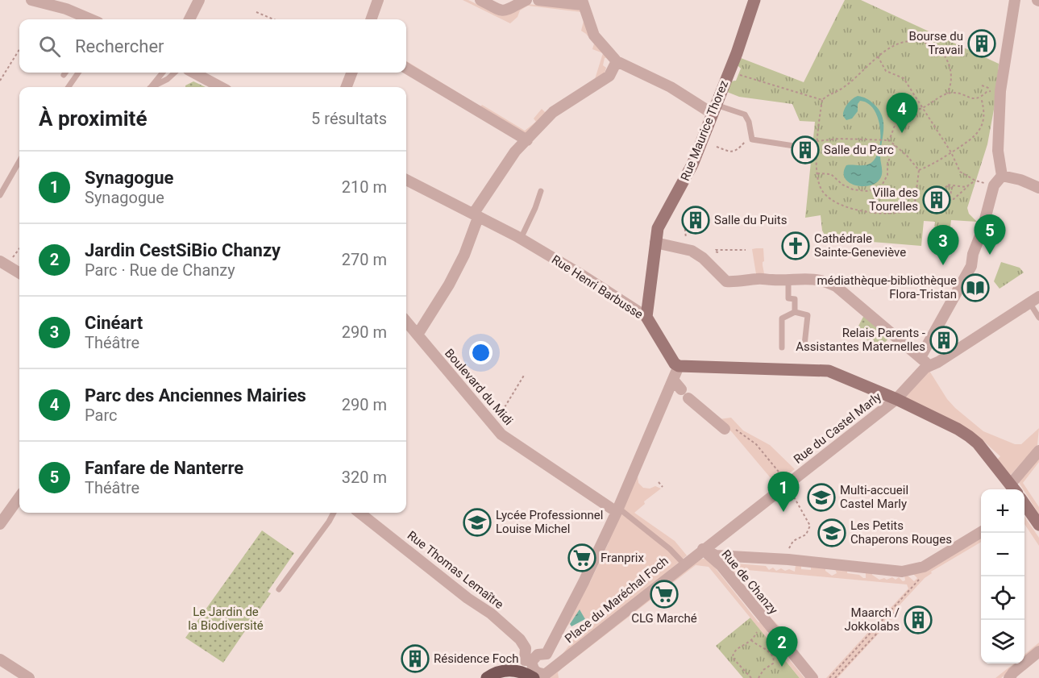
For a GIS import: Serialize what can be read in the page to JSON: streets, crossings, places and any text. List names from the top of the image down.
{
  "streets": {
    "street": [
      "Rue Maurice Thorez",
      "Rue Henri Barbusse",
      "Boulevard du Midi",
      "Rue du Castel Marly",
      "Rue Thomas Lemaître",
      "Rue de Chanzy",
      "Place du Maréchal Foch"
    ]
  },
  "crossings": [
    ["Rue Maurice Thorez", "Rue Henri Barbusse"],
    ["Rue Henri Barbusse", "Place du Maréchal Foch"],
    ["Boulevard du Midi", "Place du Maréchal Foch"],
    ["Rue du Castel Marly", "Rue de Chanzy"],
    ["Rue du Castel Marly", "Place du Maréchal Foch"],
    ["Rue Thomas Lemaître", "Place du Maréchal Foch"],
    ["Rue de Chanzy", "Place du Maréchal Foch"]
  ],
  "parks": ["Le Jardin de la Biodiversité"],
  "places": {
    "building": [
      "Bourse du Travail",
      "Salle du Parc",
      "Villa des Tourelles",
      "Salle du Puits",
      "Relais Parents - Assistantes Maternelles",
      "Maarch / Jokkolabs",
      "Résidence Foch"
    ],
    "church": ["Cathédrale Sainte-Geneviève"],
    "library": ["médiathèque-bibliothèque Flora-Tristan"],
    "school or university": ["Multi-accueil Castel Marly", "Lycée Professionnel Louise Michel", "Les Petits Chaperons Rouges"],
    "supermarket": ["Franprix", "CLG Marché"]
  },
  "page": {
    "search": "Rechercher",
    "heading": ["À proximité", "5 résultats"],
    "pins": [
      "4",
      "5",
      "3",
      "1",
      "2"
    ],
    "list": [
      {
        "mark": "1",
        "name": "Synagogue",
        "note": "Synagogue",
        "value": "210 m"
      },
      {
        "mark": "2",
        "name": "Jardin CestSiBio Chanzy",
        "note": "Parc · Rue de Chanzy",
        "value": "270 m"
      },
      {
        "mark": "3",
        "name": "Cinéart",
        "note": "Théâtre",
        "value": "290 m"
      },
      {
        "mark": "4",
        "name": "Parc des Anciennes Mairies",
        "note": "Parc",
        "value": "290 m"
      },
      {
        "mark": "5",
        "name": "Fanfare de Nanterre",
        "note": "Théâtre",
        "value": "320 m"
      }
    ],
    "map_buttons": ["+", "−"]
  }
}
